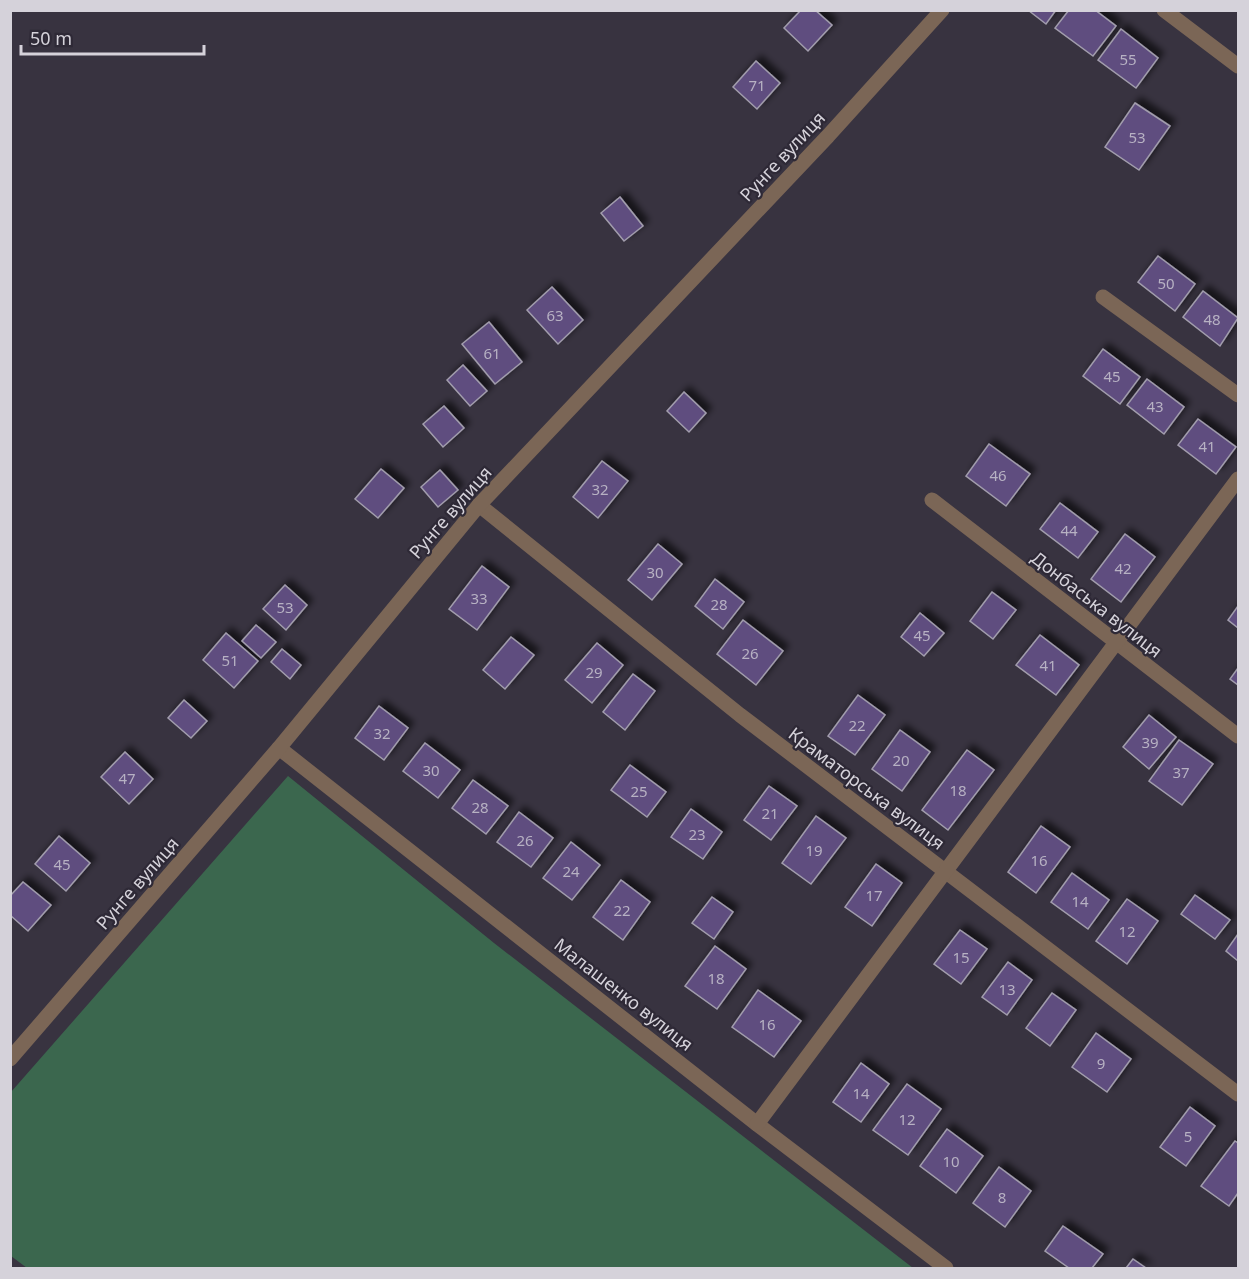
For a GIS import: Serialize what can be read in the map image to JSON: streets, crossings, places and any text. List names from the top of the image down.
{
  "streets": {
    "street": [
      "Рунге вулиця",
      "Донбаська вулиця",
      "Краматорська вулиця",
      "Малашенко вулиця"
    ]
  },
  "crossings": [
    ["Рунге вулиця", "Краматорська вулиця"],
    ["Рунге вулиця", "Малашенко вулиця"]
  ],
  "house_numbers": [
    "55",
    "71",
    "53",
    "50",
    "63",
    "48",
    "61",
    "45",
    "43",
    "41",
    "46",
    "32",
    "44",
    "42",
    "30",
    "33",
    "28",
    "53",
    "45",
    "26",
    "51",
    "41",
    "29",
    "22",
    "32",
    "39",
    "20",
    "30",
    "37",
    "47",
    "18",
    "25",
    "28",
    "21",
    "23",
    "26",
    "19",
    "16",
    "45",
    "24",
    "17",
    "14",
    "22",
    "12",
    "15",
    "18",
    "13",
    "16",
    "9",
    "14",
    "12",
    "5",
    "10",
    "8"
  ],
  "scale_bar": "50 m"
}
